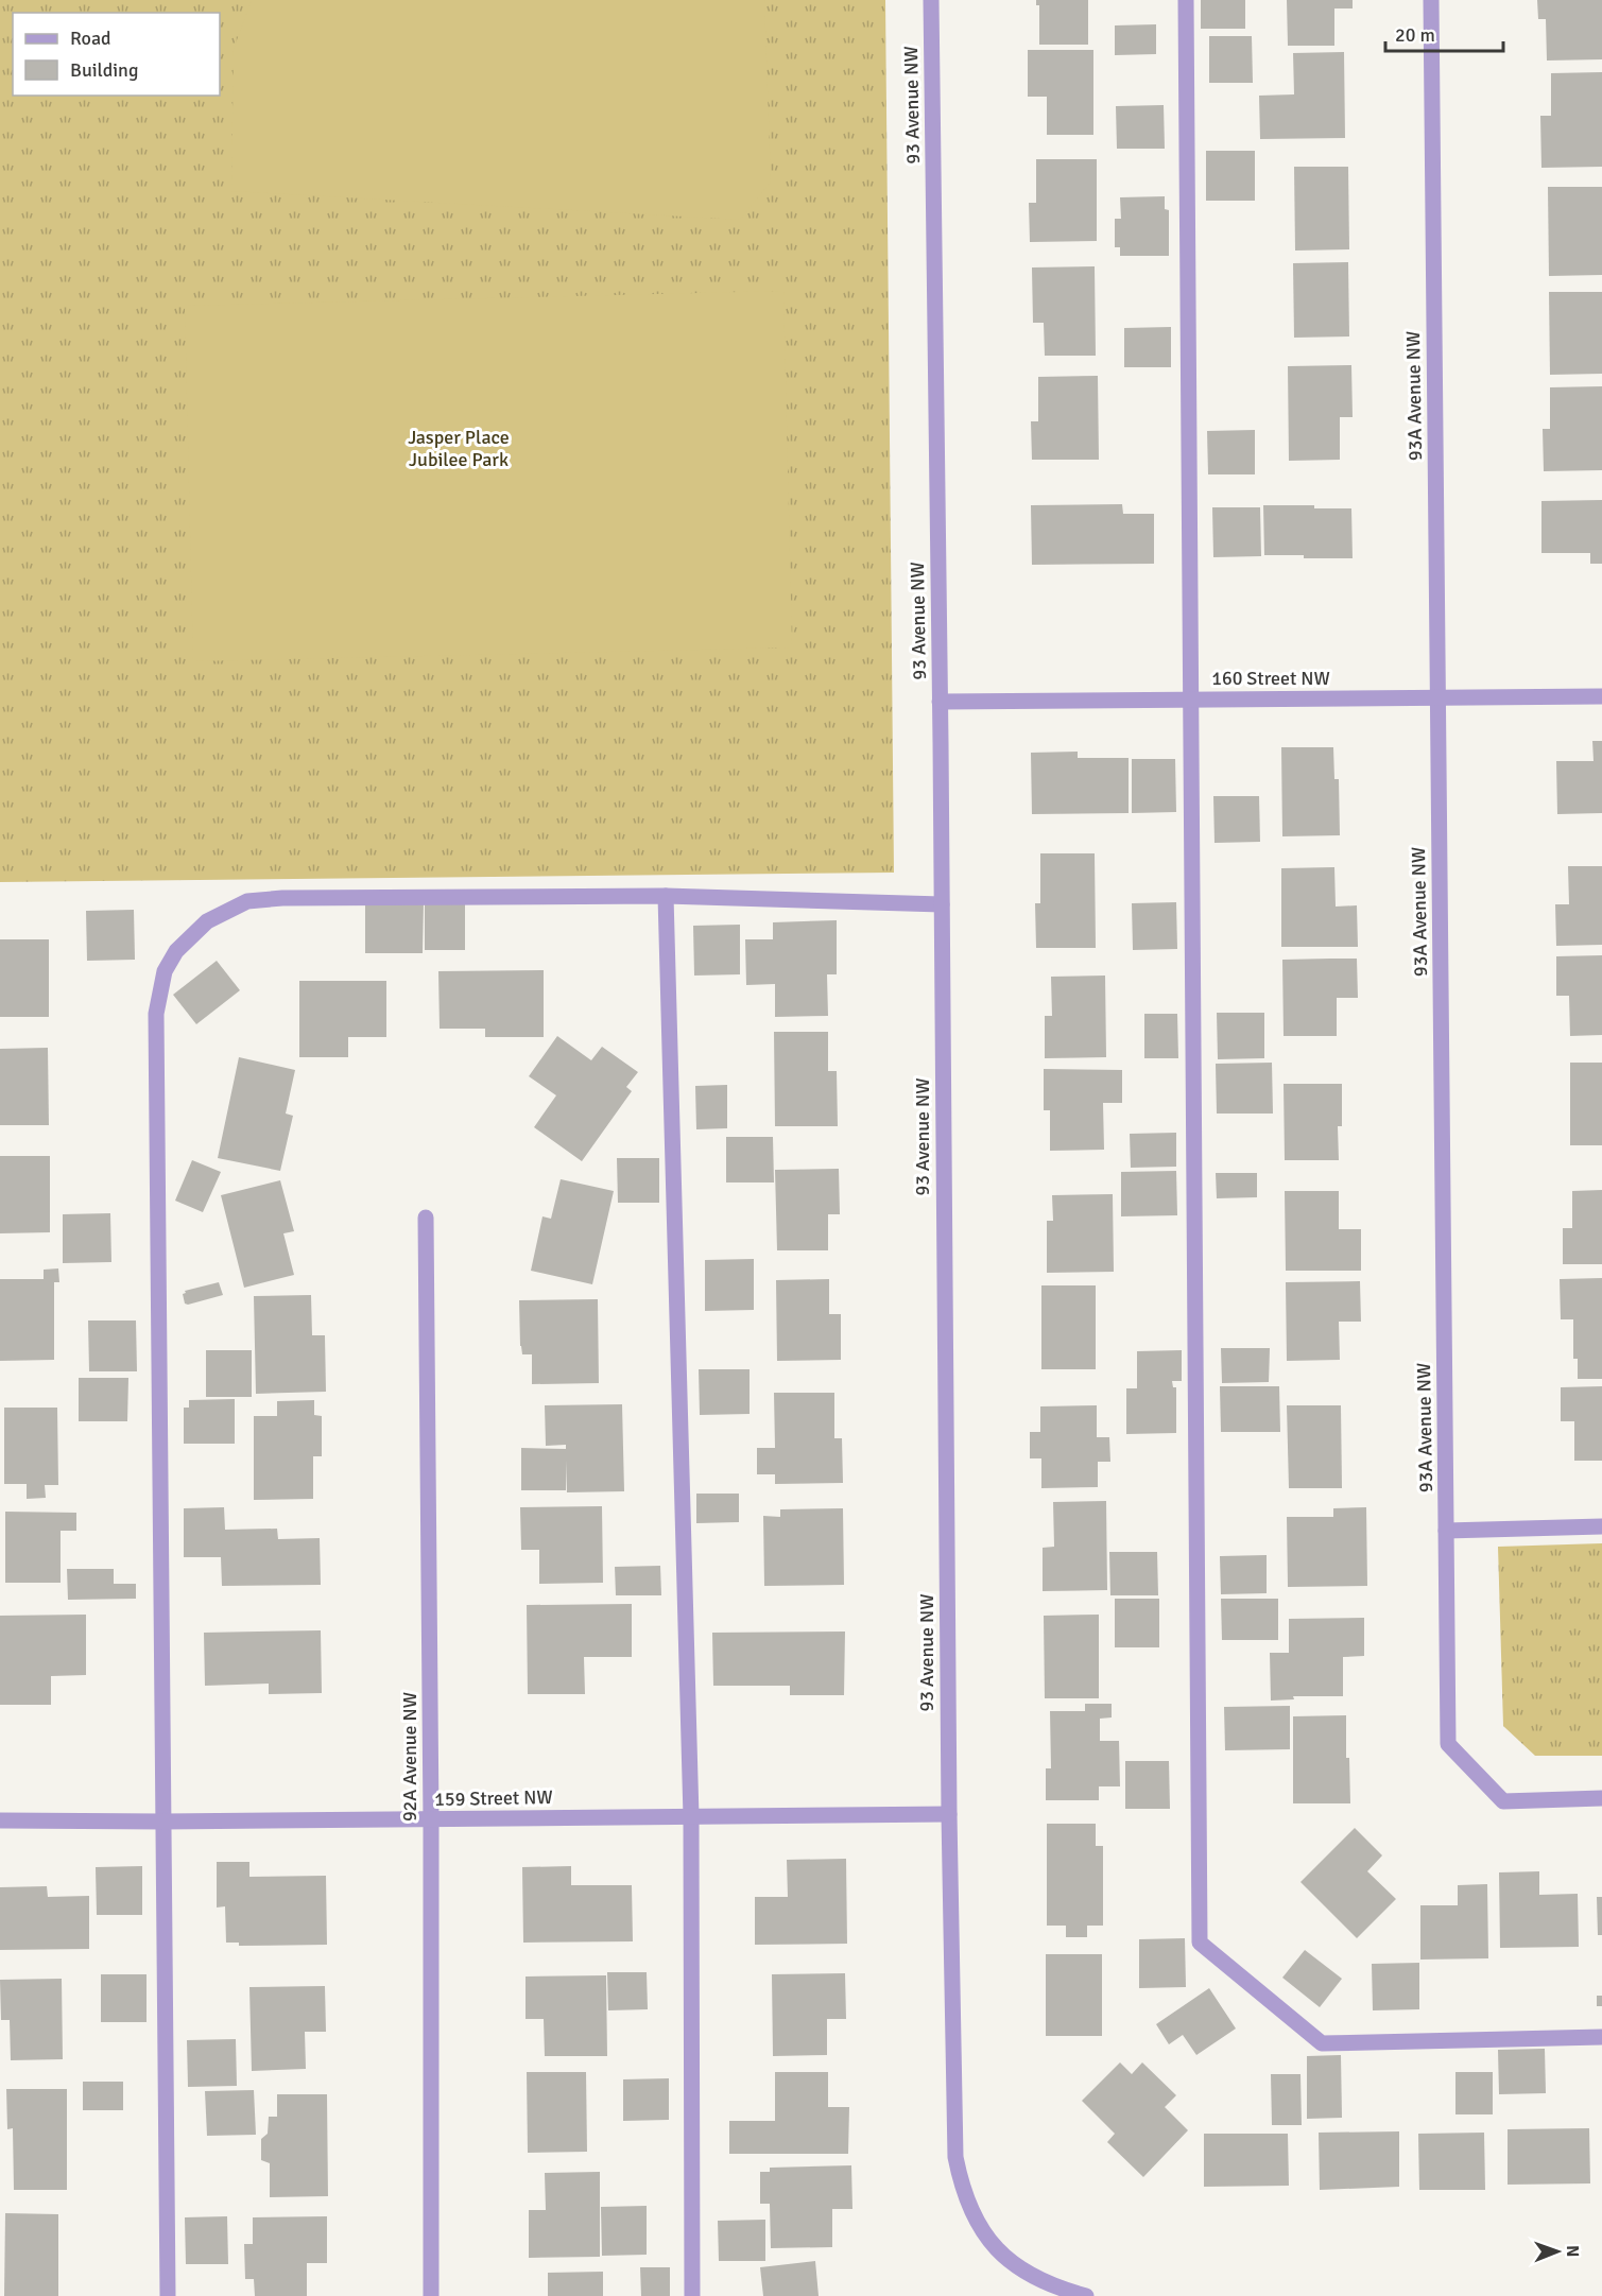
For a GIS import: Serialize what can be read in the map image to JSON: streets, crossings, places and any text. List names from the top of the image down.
{
  "streets": {
    "street": [
      "93 Avenue NW",
      "93A Avenue NW",
      "160 Street NW",
      "92A Avenue NW",
      "159 Street NW"
    ]
  },
  "crossings": [
    ["93 Avenue NW", "160 Street NW"],
    ["93 Avenue NW", "159 Street NW"],
    ["93A Avenue NW", "160 Street NW"],
    ["92A Avenue NW", "159 Street NW"]
  ],
  "parks": ["Jasper Place Jubilee Park"],
  "legend": ["Road", "Building"],
  "scale_bar": "20 m",
  "north": "right"
}
